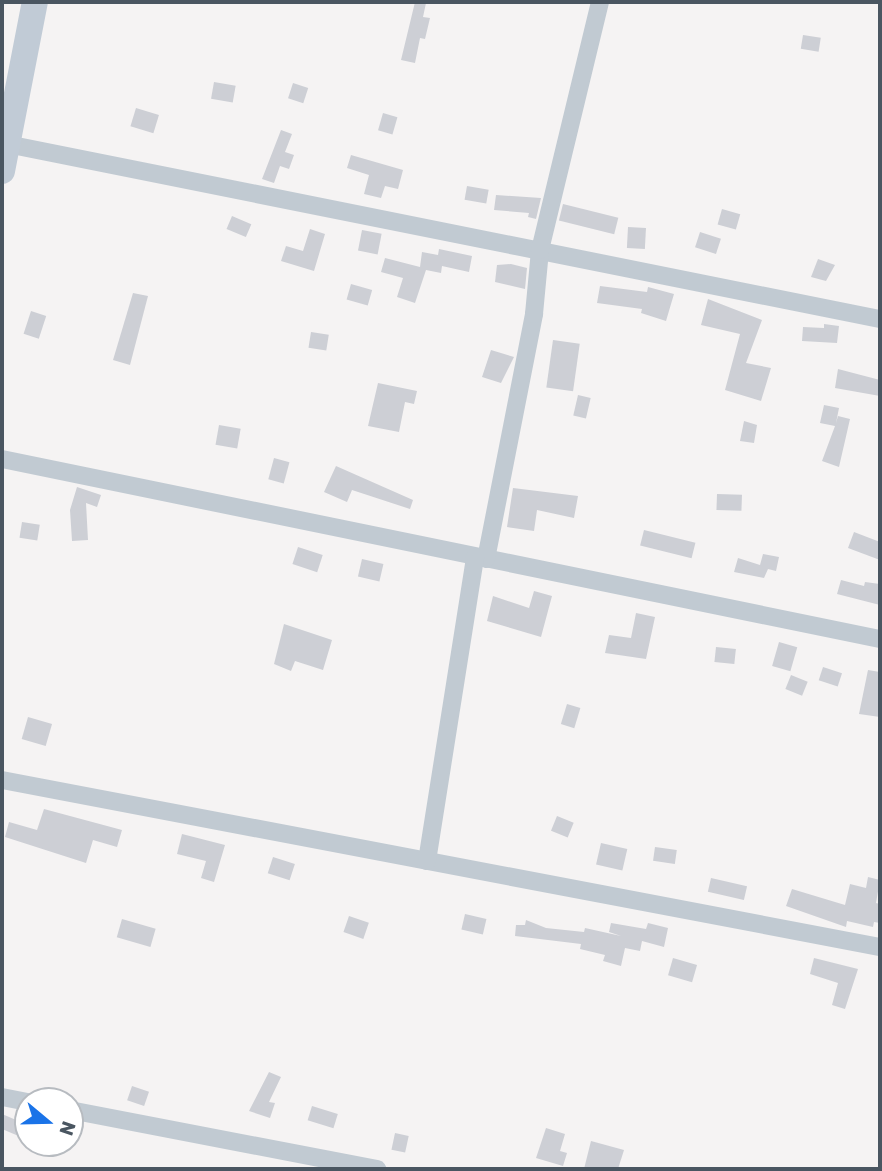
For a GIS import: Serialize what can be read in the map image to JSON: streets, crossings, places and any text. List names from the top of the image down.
{
  "north": "right"
}
